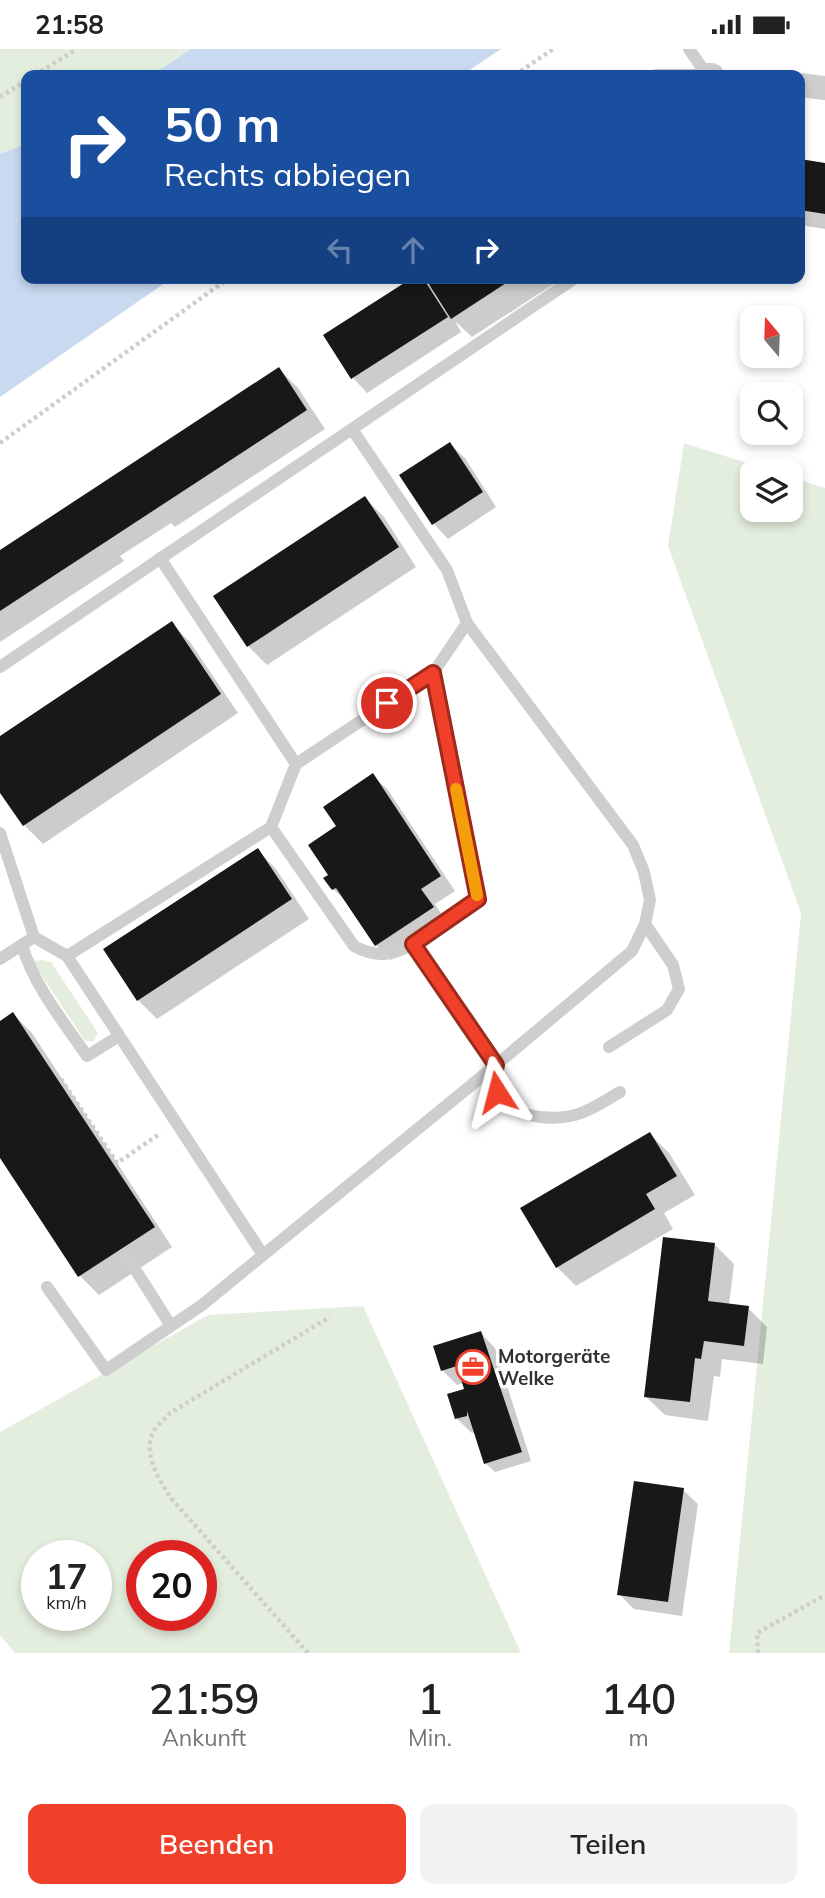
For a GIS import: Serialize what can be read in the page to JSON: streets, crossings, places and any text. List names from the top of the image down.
{
  "places": {
    "office": ["Motorgeräte Welke"]
  },
  "north": "top",
  "page": {
    "status": "21:58",
    "turn": ["50 m", "Rechts abbiegen"],
    "speed": "17 km/h",
    "limit": "20",
    "eta": [
      "21:59",
      "Ankunft",
      "1",
      "Min.",
      "140",
      "m"
    ],
    "buttons": ["Beenden", "Teilen"]
  }
}
